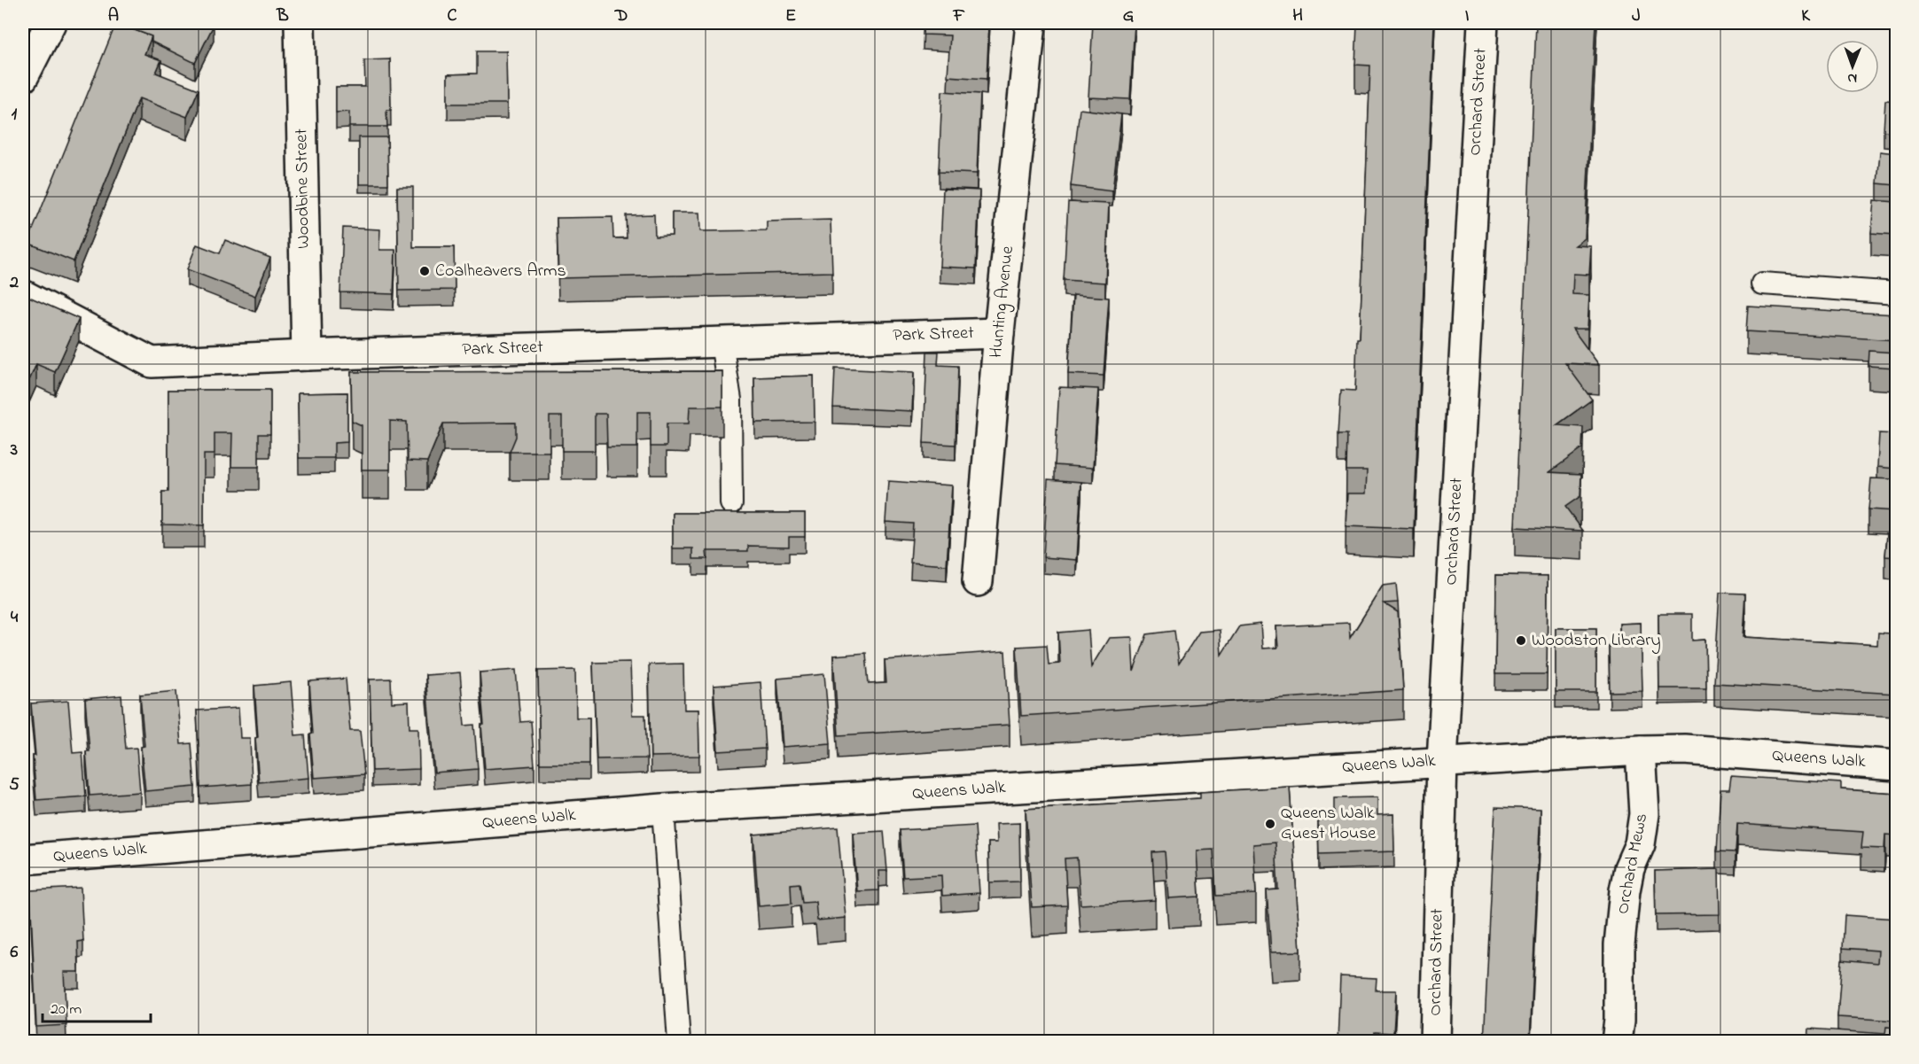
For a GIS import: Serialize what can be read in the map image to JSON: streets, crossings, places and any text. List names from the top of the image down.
{
  "streets": {
    "street": [
      "Orchard Street",
      "Woodbine Street",
      "Hunting Avenue",
      "Park Street",
      "Queens Walk",
      "Orchard Mews"
    ]
  },
  "crossings": [
    ["Orchard Street", "Queens Walk"],
    ["Woodbine Street", "Park Street"],
    ["Hunting Avenue", "Park Street"],
    ["Queens Walk", "Orchard Mews"]
  ],
  "places": ["Coalheavers Arms", "Woodston Library", "Queens Walk Guest House"],
  "scale_bar": "20 m",
  "north": "bottom",
  "grid": {
    "columns": [
      "A",
      "B",
      "C",
      "D",
      "E",
      "F",
      "G",
      "H",
      "I",
      "J",
      "K"
    ],
    "rows": [
      "1",
      "2",
      "3",
      "4",
      "5",
      "6"
    ]
  }
}
